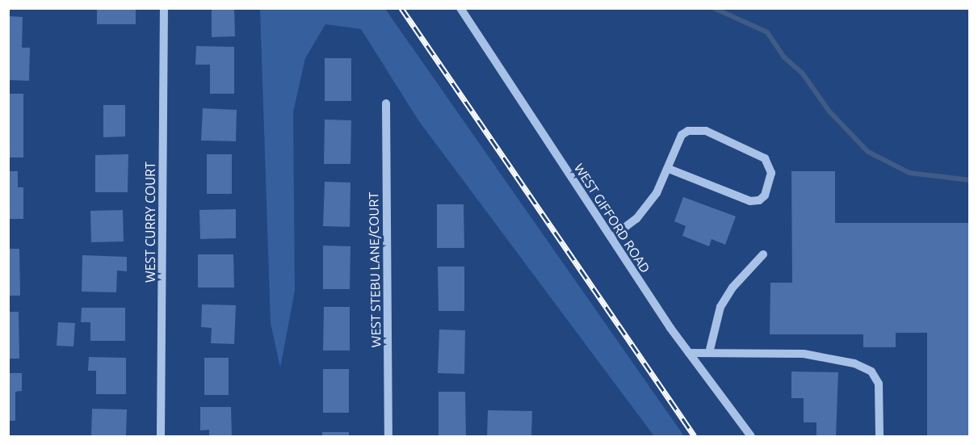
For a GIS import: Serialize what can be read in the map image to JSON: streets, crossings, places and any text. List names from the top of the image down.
{
  "streets": {
    "street": ["WEST GIFFORD ROAD", "WEST CURRY COURT", "WEST STEBU LANE/COURT"]
  }
}
